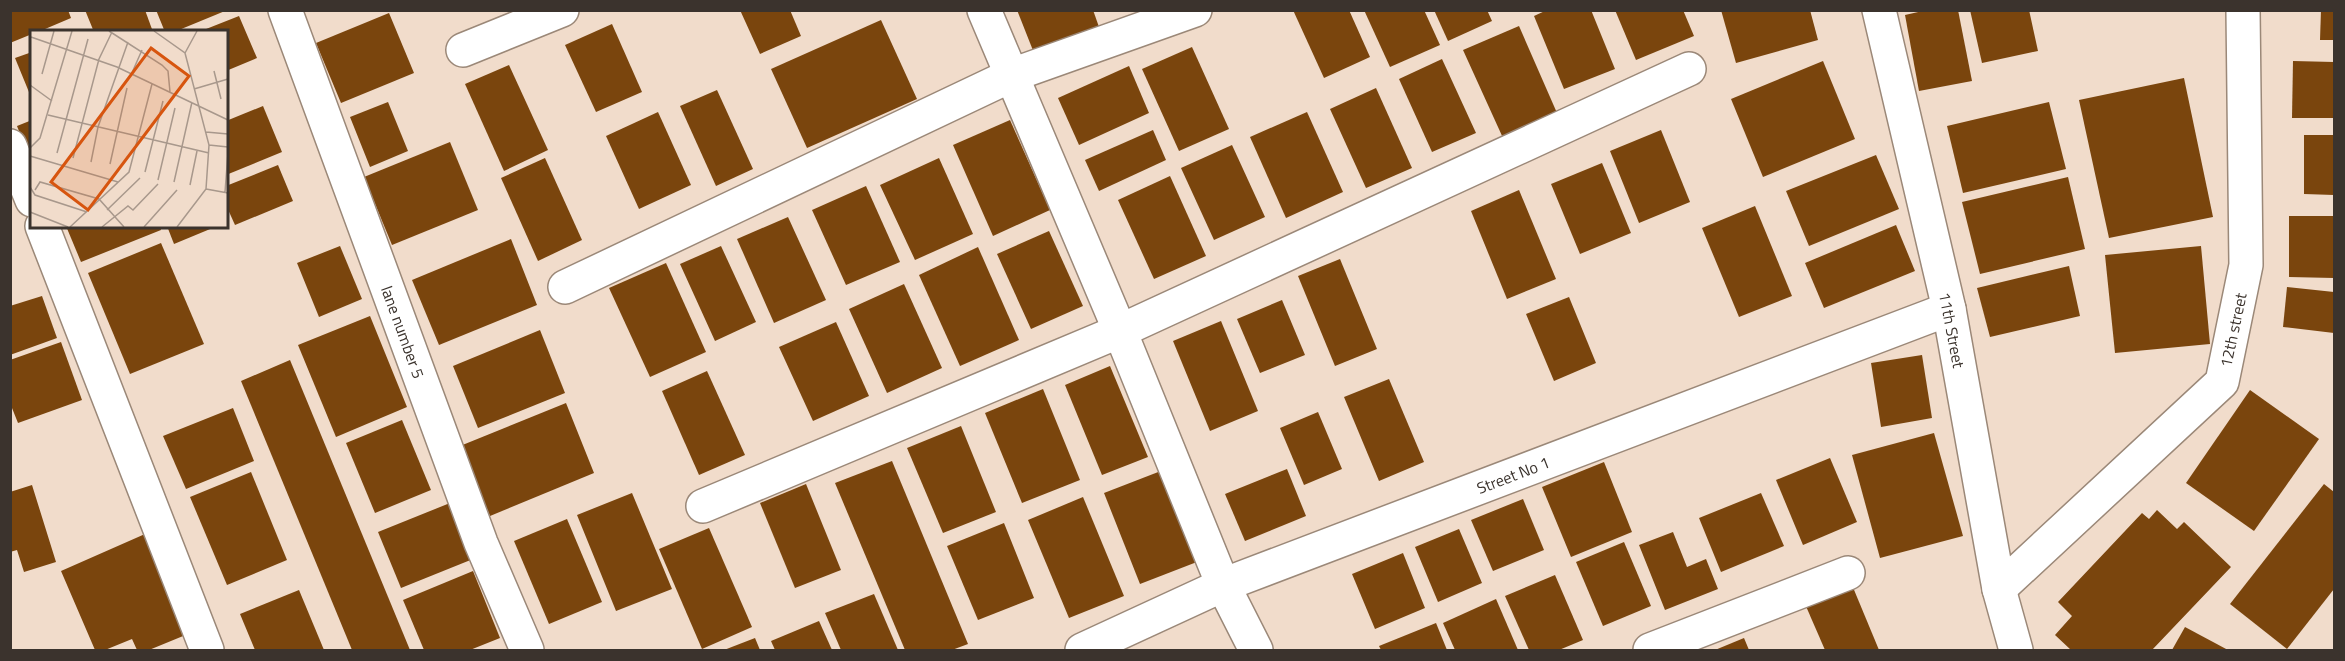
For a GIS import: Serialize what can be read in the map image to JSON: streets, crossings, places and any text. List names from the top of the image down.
{
  "streets": {
    "street": [
      "11th Street",
      "12th street",
      "lane number 5",
      "Street No 1"
    ]
  },
  "crossings": [
    ["11th Street", "12th street"],
    ["11th Street", "Street No 1"]
  ]
}
